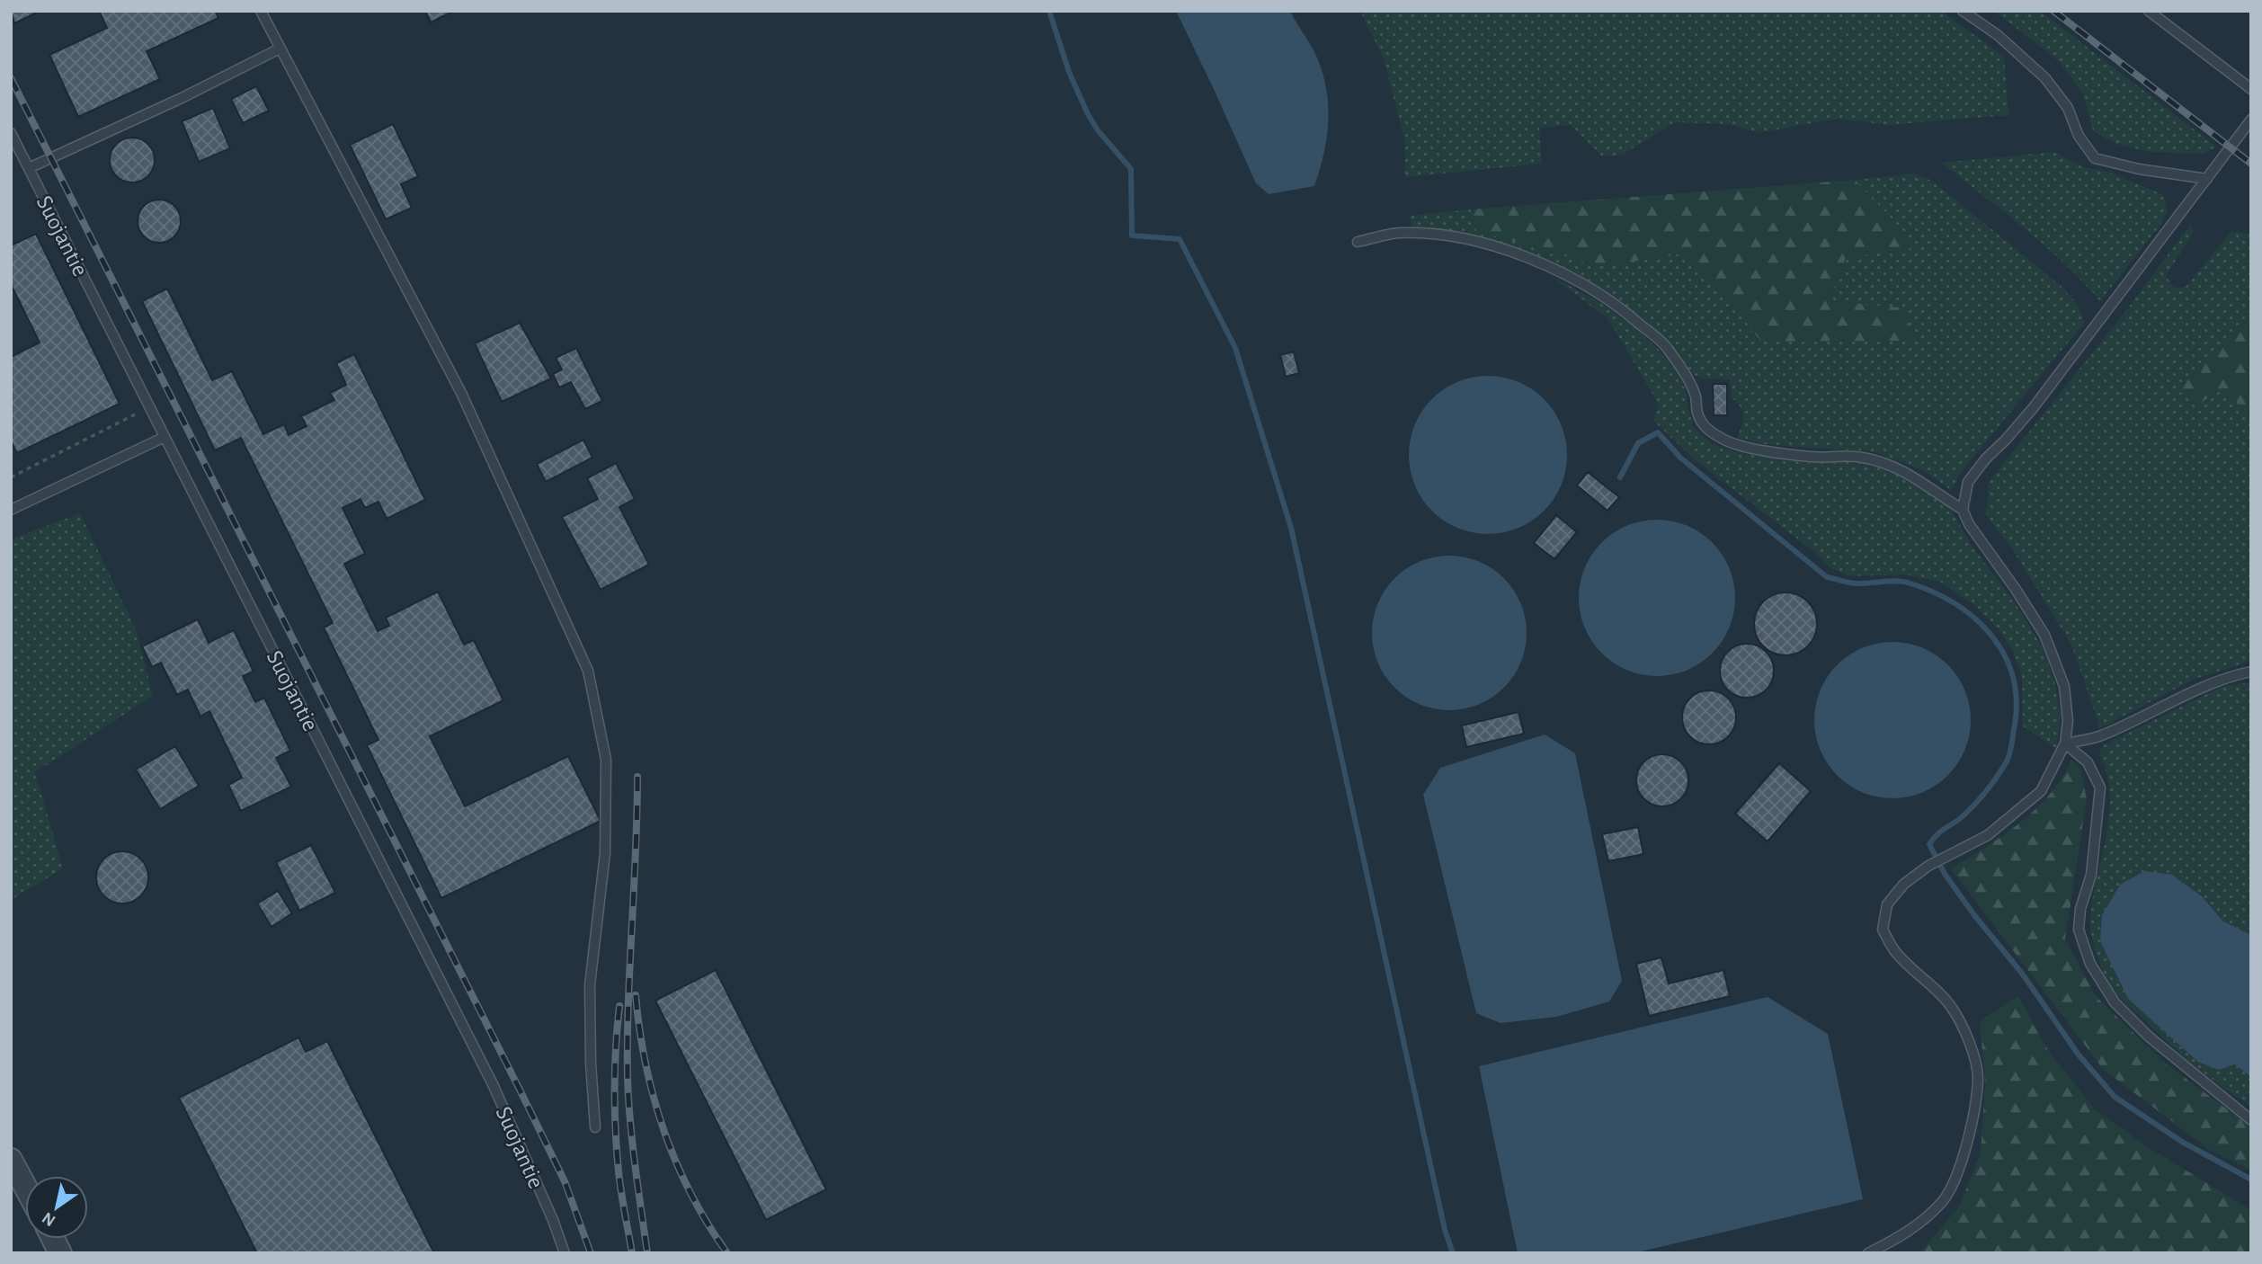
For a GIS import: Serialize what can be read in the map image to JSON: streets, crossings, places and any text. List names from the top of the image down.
{
  "streets": {
    "lane": ["Suojantie"]
  },
  "north": "bottom left"
}
